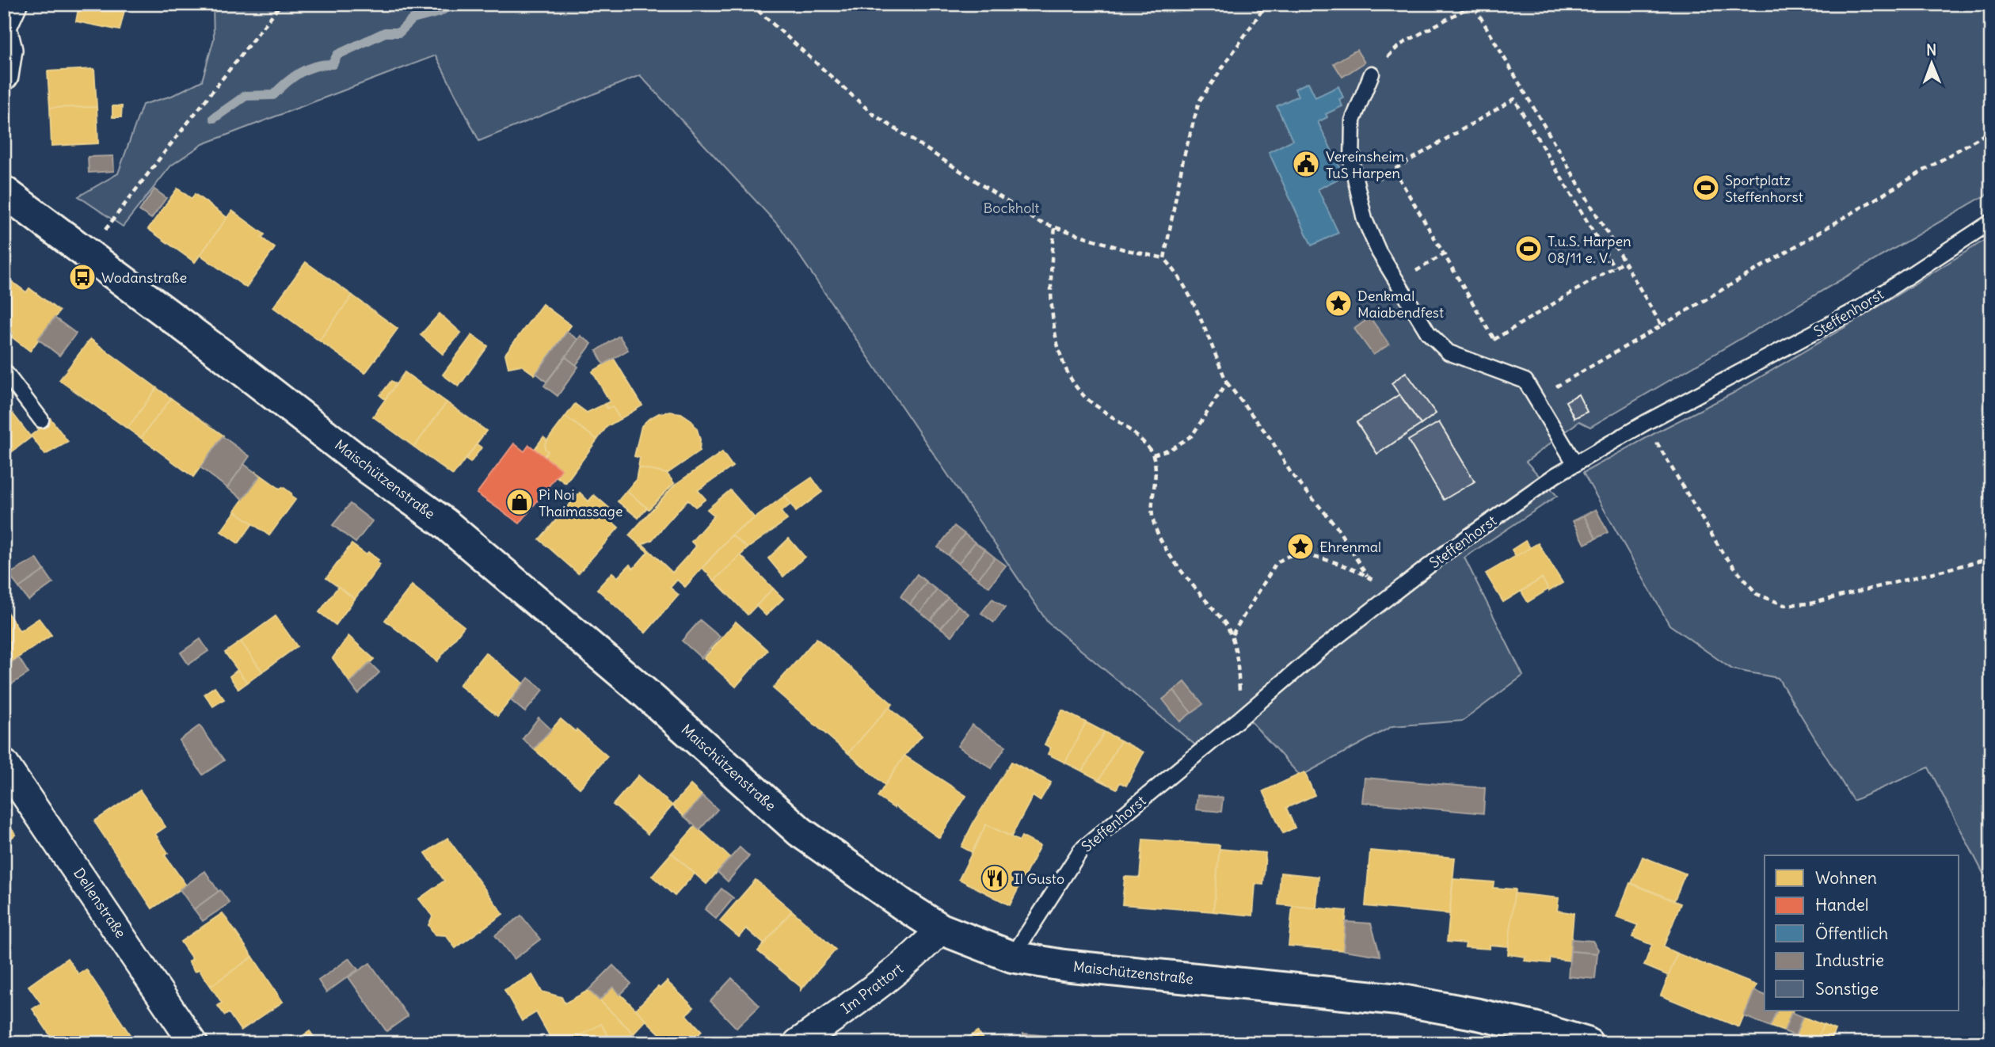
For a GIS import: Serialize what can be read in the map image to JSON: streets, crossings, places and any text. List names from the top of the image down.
{
  "streets": {
    "street": ["Maischützenstraße", "Dellenstraße", "Im Prattort"],
    "lane": ["Steffenhorst"]
  },
  "crossings": [
    ["Steffenhorst", "Maischützenstraße"],
    ["Maischützenstraße", "Im Prattort"]
  ],
  "parks": ["Bockholt"],
  "places": {
    "public building": ["Vereinsheim TuS Harpen"],
    "sports": ["Sportplatz Steffenhorst", "T.u.S. Harpen 08/11 e. V."],
    "bus stop": ["Wodanstraße"],
    "place": ["Denkmal Maiabendfest", "Ehrenmal"],
    "shop": ["Pi Noi Thaimassage"],
    "restaurant": ["Il Gusto"]
  },
  "legend": [
    "Wohnen",
    "Handel",
    "Öffentlich",
    "Industrie",
    "Sonstige"
  ],
  "north": "top"
}
